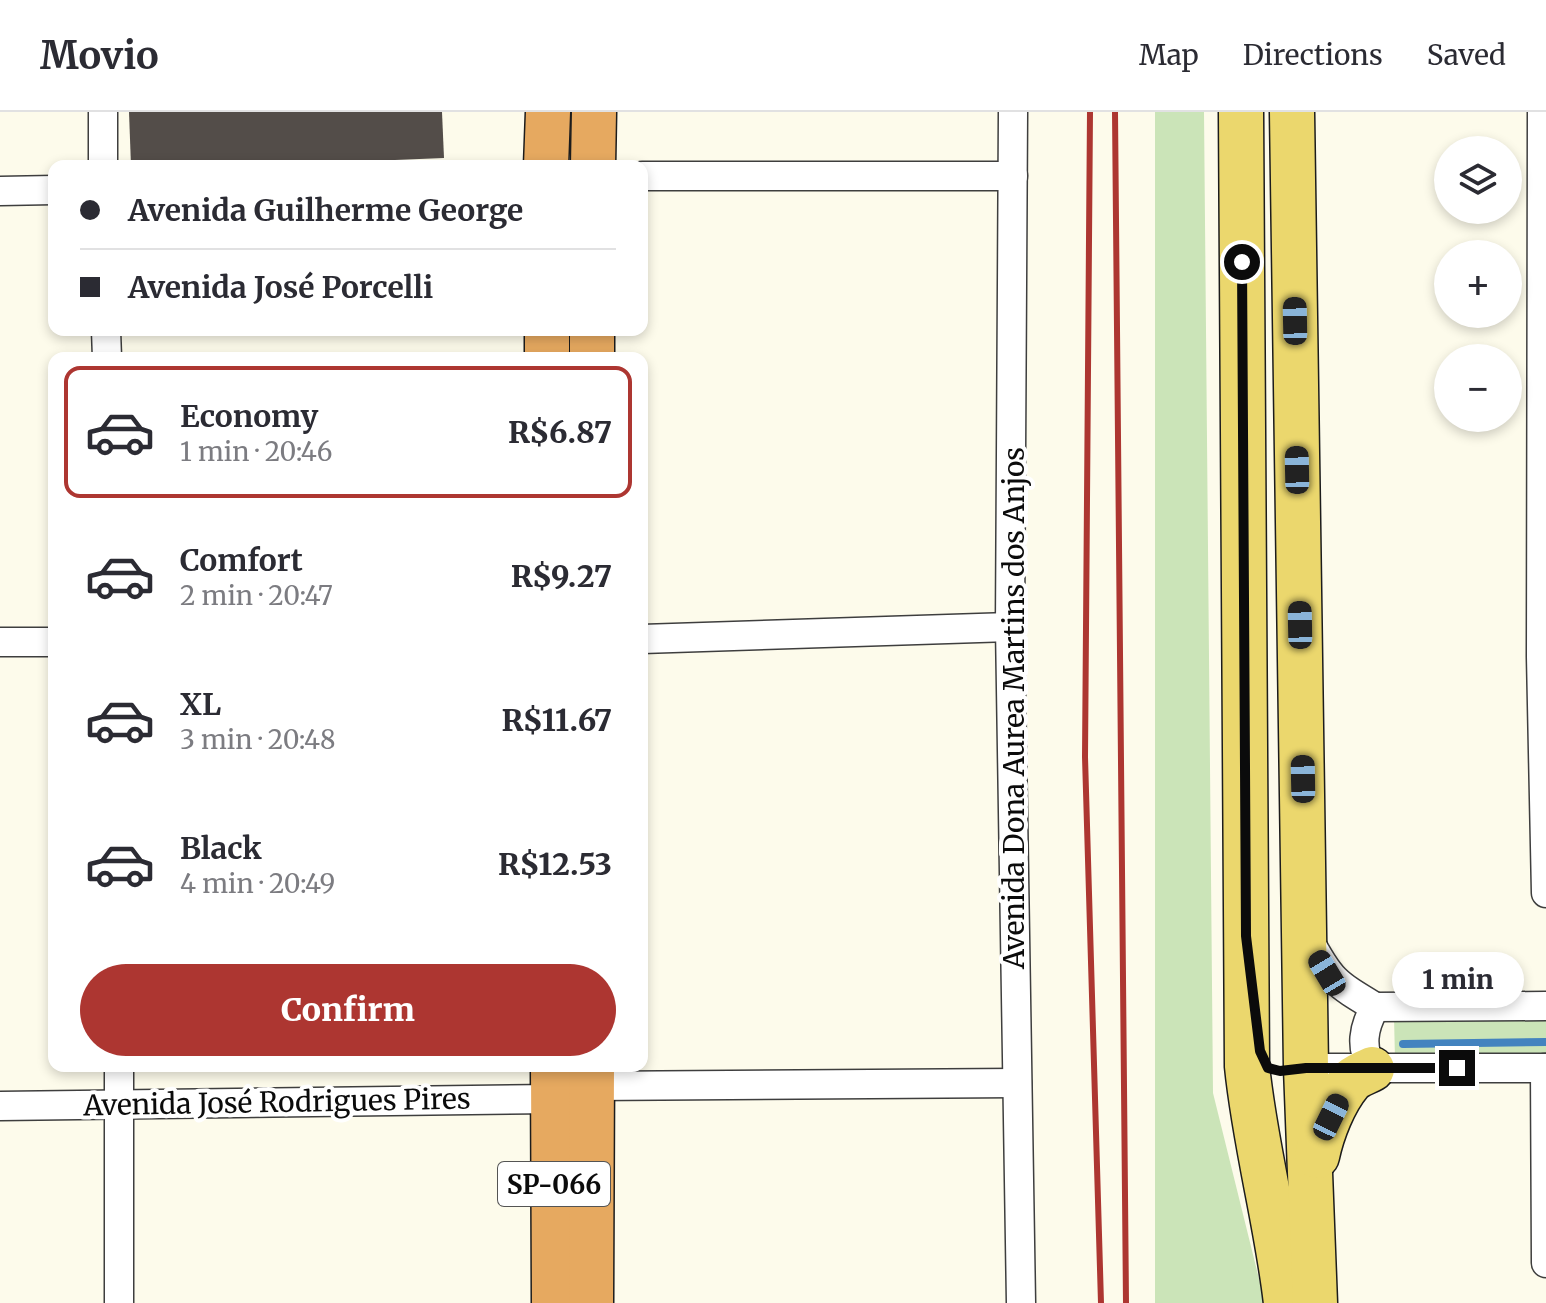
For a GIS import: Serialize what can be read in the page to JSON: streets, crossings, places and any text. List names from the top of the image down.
{
  "streets": {
    "highway": ["SP-066"],
    "street": ["Avenida Dona Aurea Martins dos Anjos", "Avenida José Rodrigues Pires"]
  },
  "crossings": [
    ["Avenida Dona Aurea Martins dos Anjos", "Avenida José Rodrigues Pires"],
    ["Avenida José Rodrigues Pires", "SP-066"]
  ],
  "page": {
    "header": "Movio",
    "nav": ["Map", "Directions", "Saved"],
    "map_buttons": ["+", "−"],
    "banner": ["Avenida Guilherme George", "Avenida José Porcelli"],
    "list": [
      {
        "name": "Economy",
        "note": "1 min · 20:46",
        "value": "R$6.87"
      },
      {
        "name": "Comfort",
        "note": "2 min · 20:47",
        "value": "R$9.27"
      },
      {
        "name": "XL",
        "note": "3 min · 20:48",
        "value": "R$11.67"
      },
      {
        "name": "Black",
        "note": "4 min · 20:49",
        "value": "R$12.53"
      }
    ],
    "buttons": "Confirm",
    "bubble": "1 min"
  }
}
